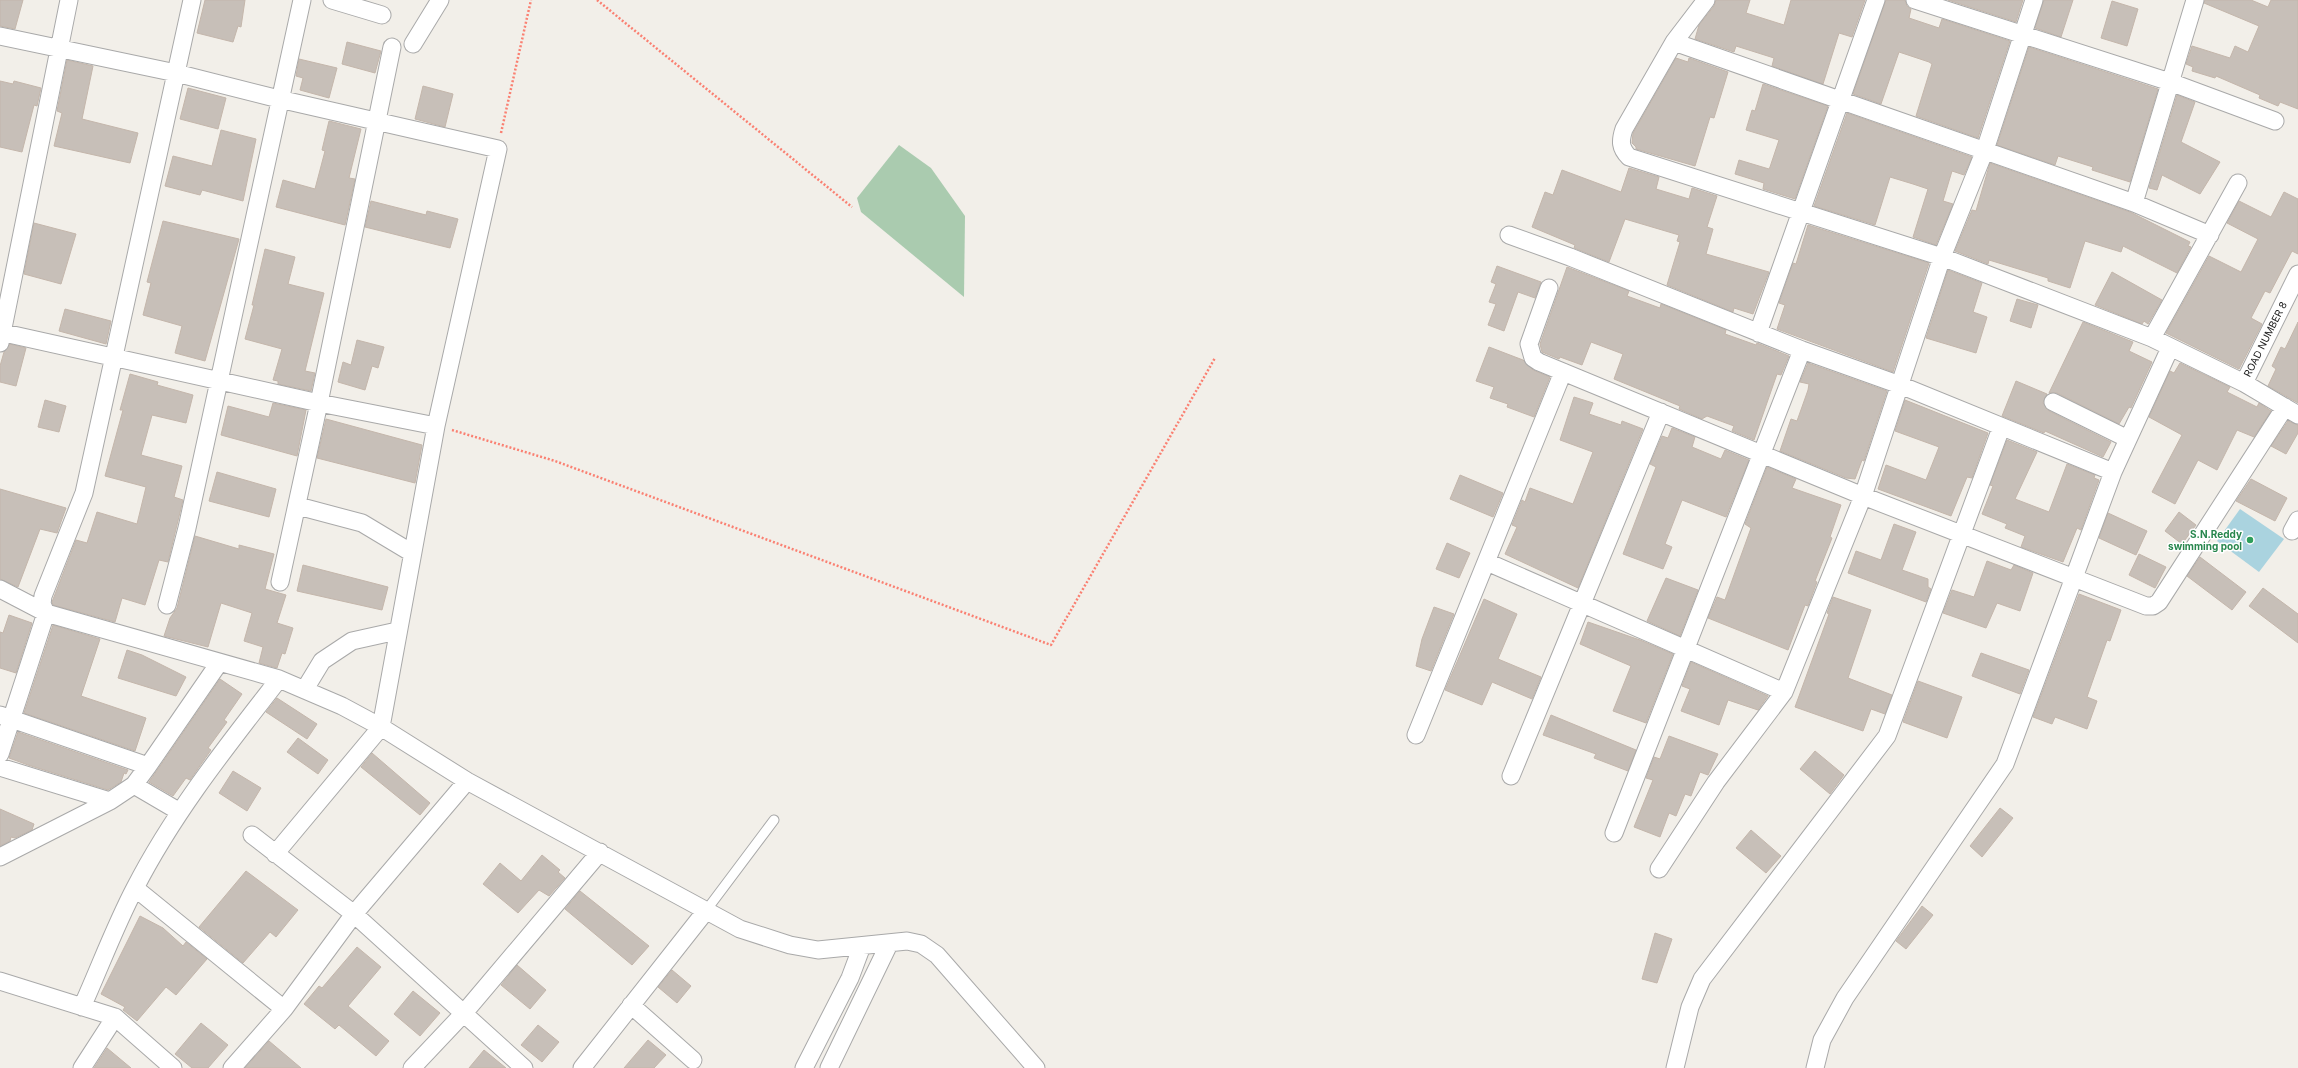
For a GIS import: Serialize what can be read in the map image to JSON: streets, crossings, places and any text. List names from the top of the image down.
{
  "streets": {
    "street": ["ROAD NUMBER 8"]
  },
  "places": ["S.N.Reddy swimming pool"]
}
